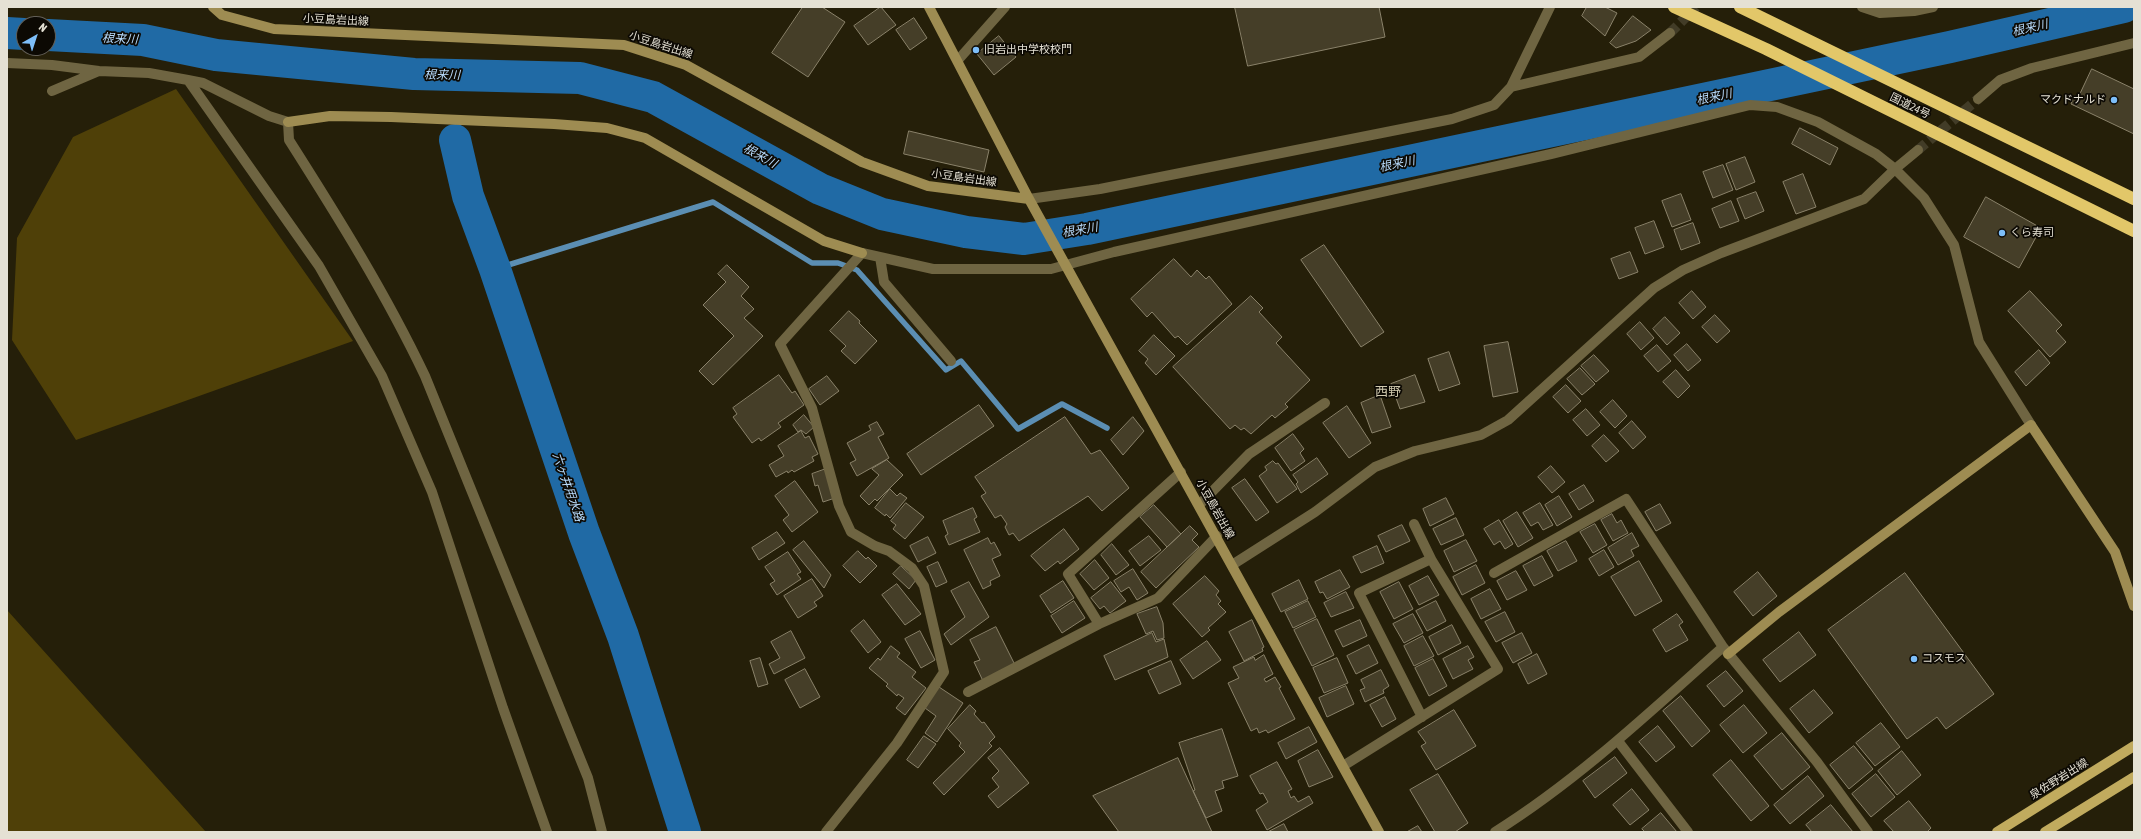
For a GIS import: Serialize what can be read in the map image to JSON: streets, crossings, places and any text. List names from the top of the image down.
{
  "streets": {
    "highway": ["国道24号"],
    "main road": ["小豆島岩出線", "泉佐野岩出線"]
  },
  "districts": ["西野"],
  "water": ["根来川", "六ヶ井用水路"],
  "places": [
    "旧岩出中学校校門",
    "マクドナルド",
    "くら寿司",
    "コスモス"
  ],
  "north": "top right"
}
